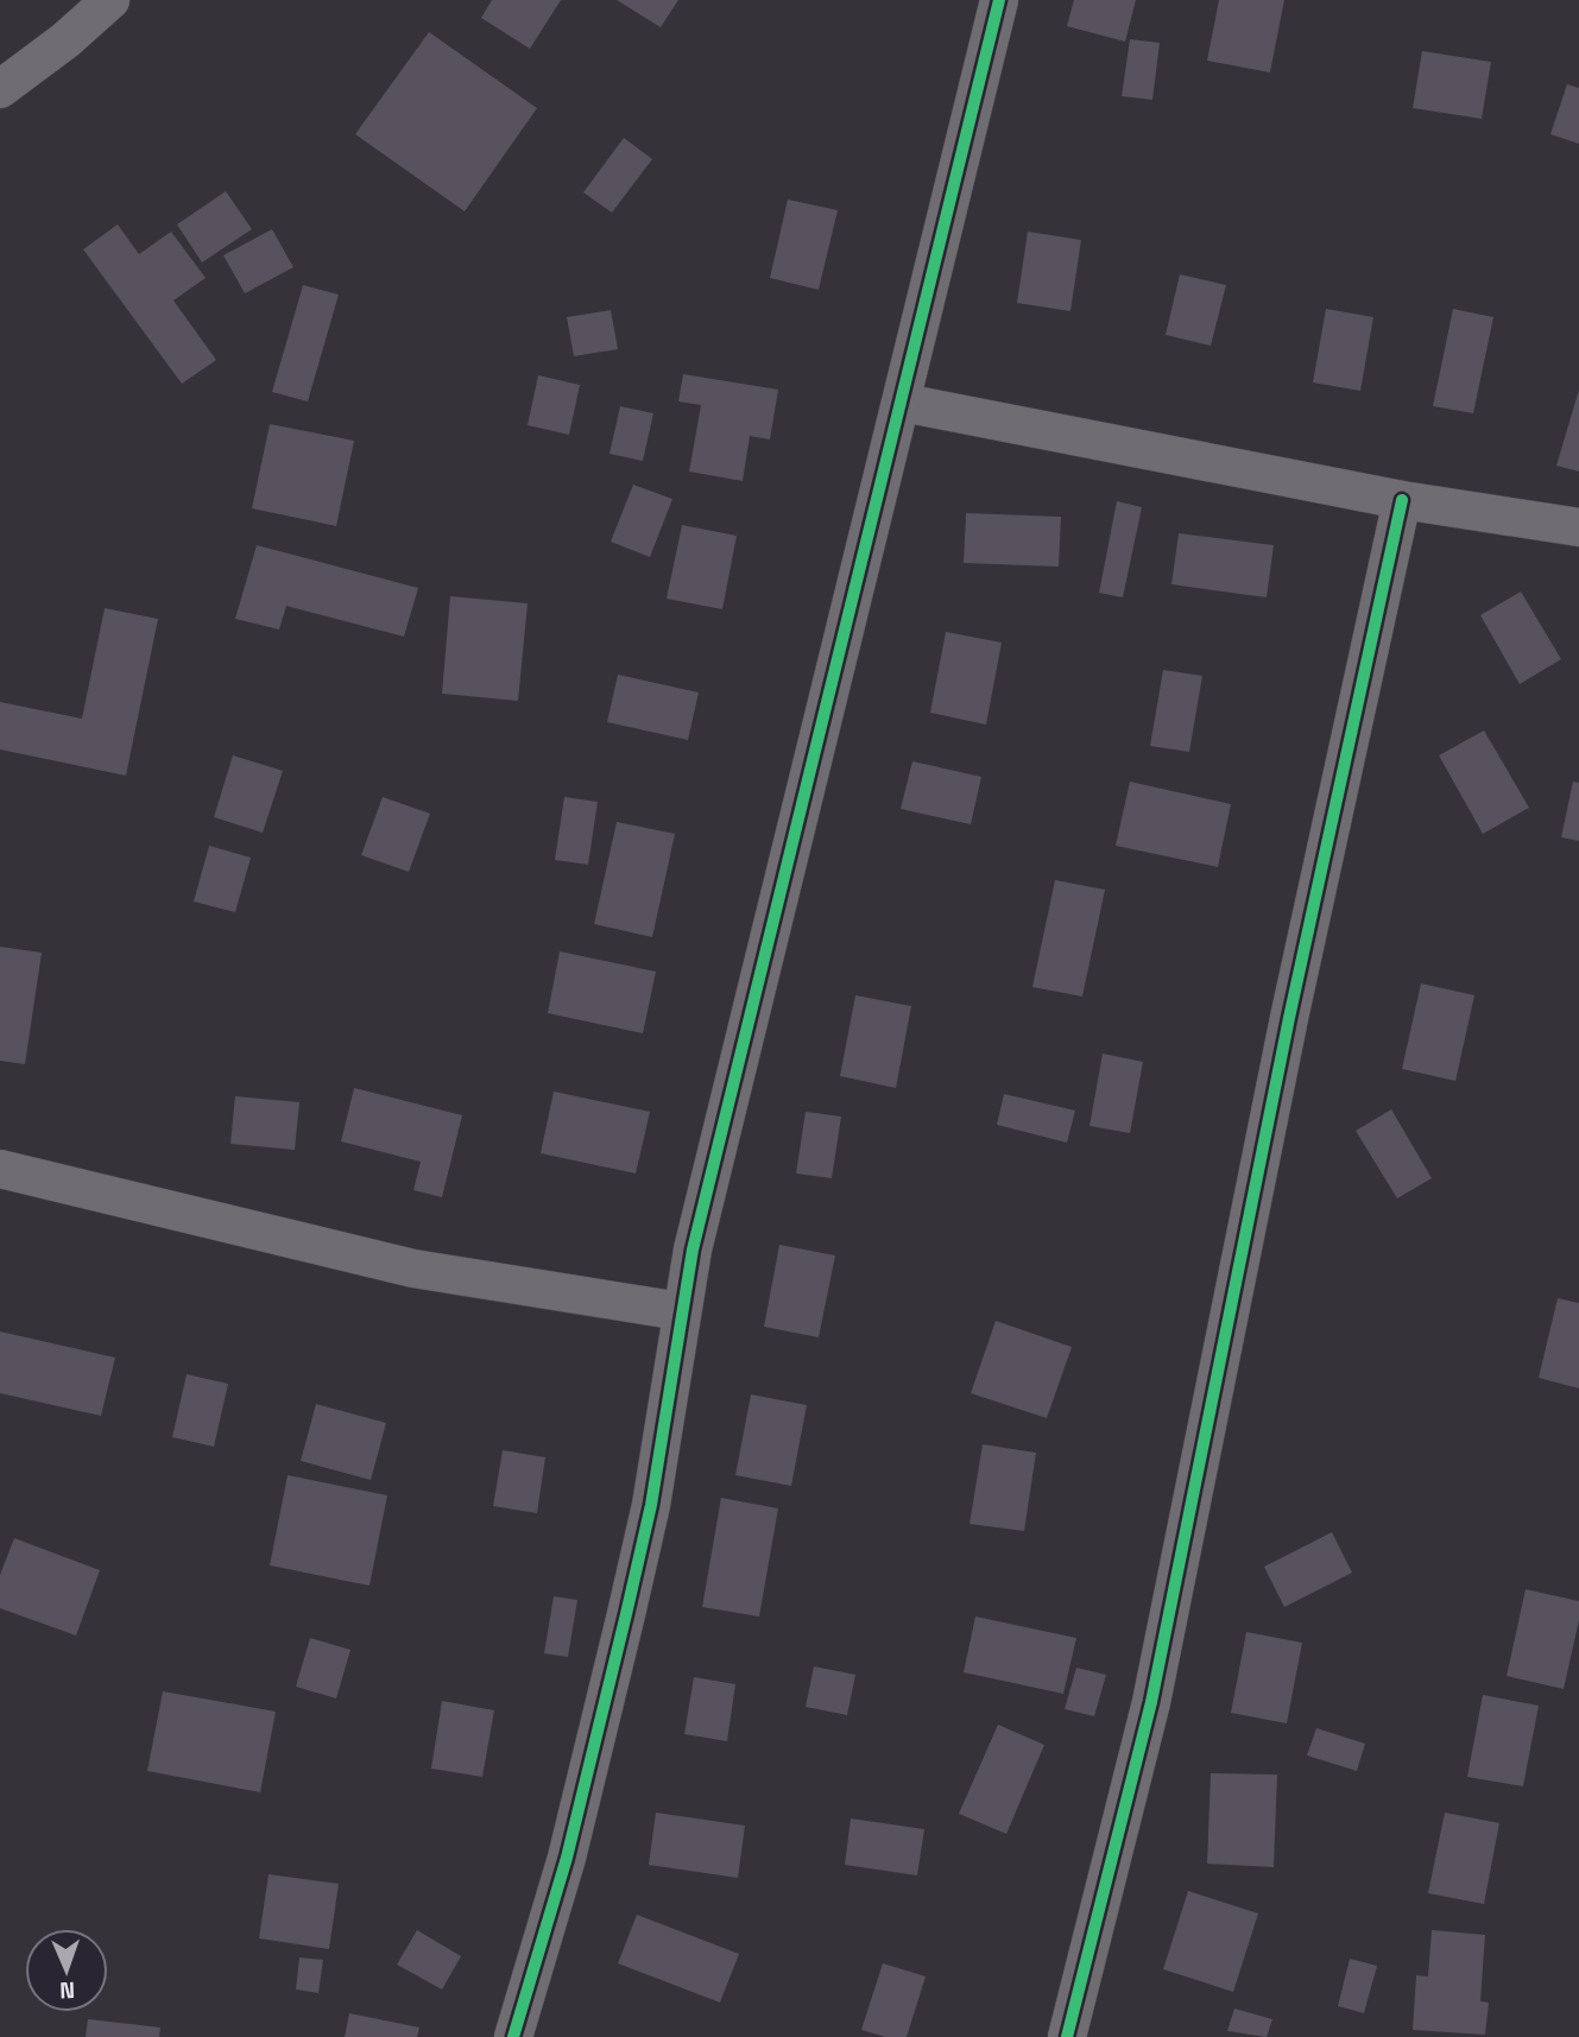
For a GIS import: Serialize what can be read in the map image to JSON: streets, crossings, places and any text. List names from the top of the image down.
{
  "north": "bottom"
}
